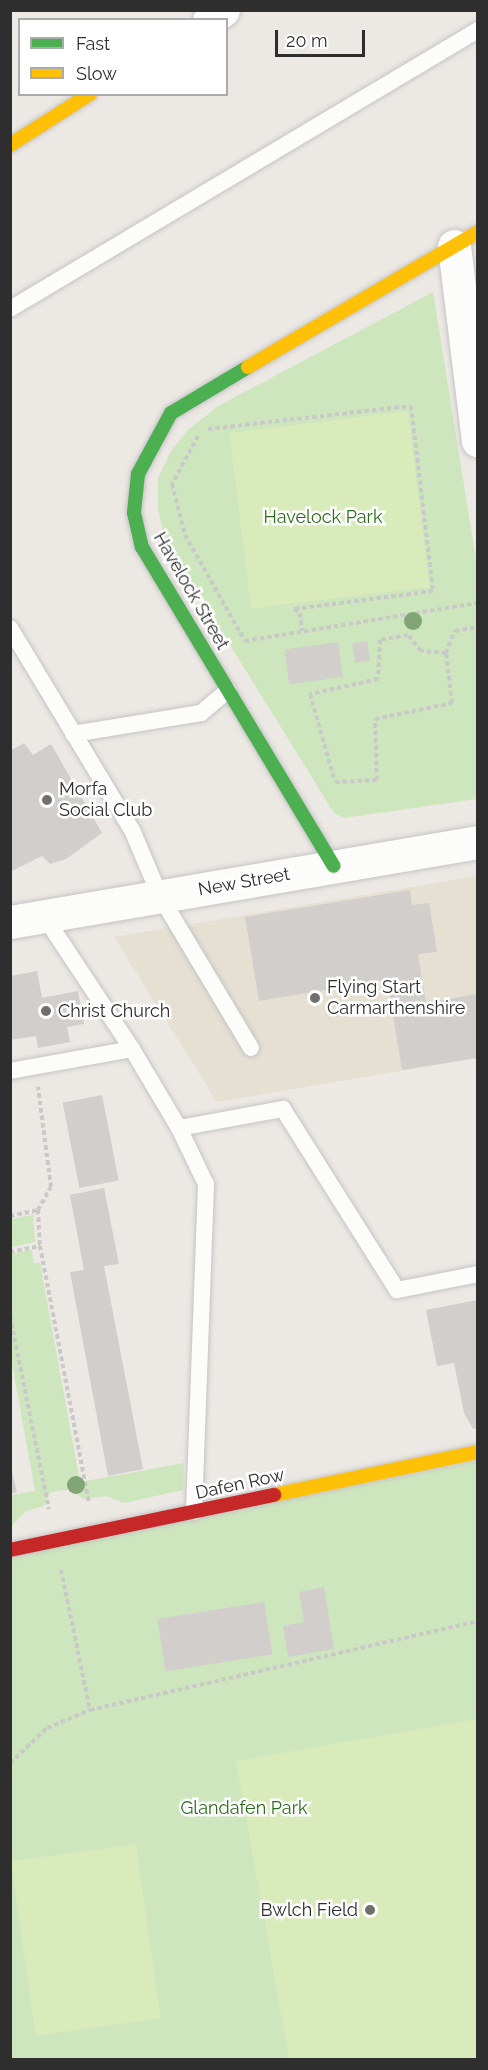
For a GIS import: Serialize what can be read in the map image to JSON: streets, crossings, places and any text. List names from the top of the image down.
{
  "streets": {
    "street": ["Havelock Street", "New Street", "Dafen Row"]
  },
  "crossings": [
    ["Havelock Street", "New Street"]
  ],
  "parks": ["Havelock Park", "Glandafen Park"],
  "places": [
    "Morfa Social Club",
    "Flying Start Carmarthenshire",
    "Christ Church",
    "Bwlch Field"
  ],
  "legend": ["Fast", "Slow"],
  "scale_bar": "20 m"
}
